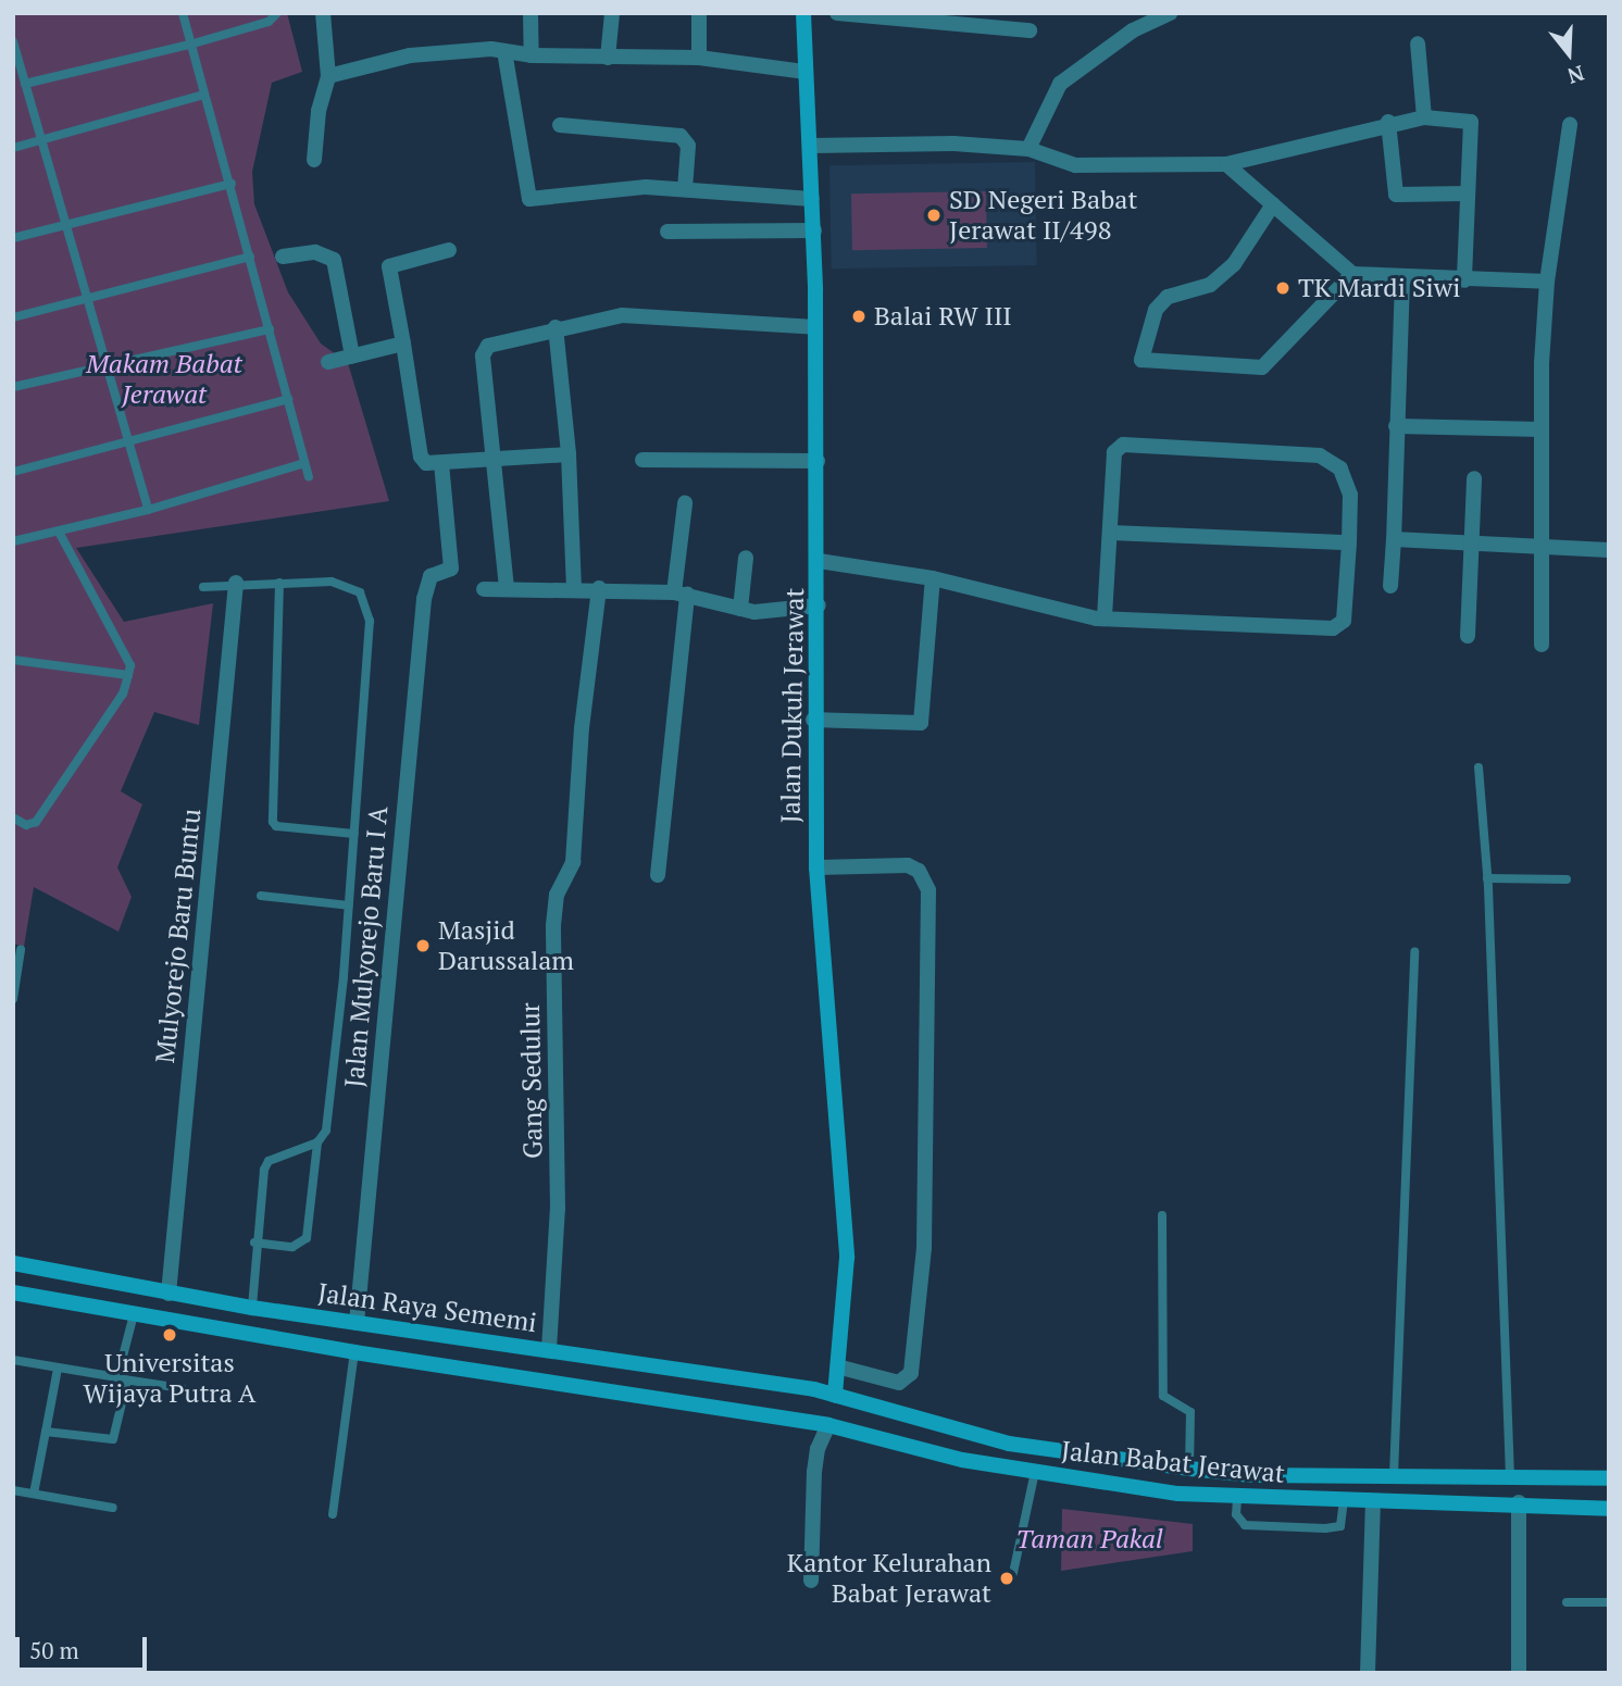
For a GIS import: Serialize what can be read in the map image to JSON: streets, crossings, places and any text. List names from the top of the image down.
{
  "streets": {
    "main road": ["Jalan Dukuh Jerawat", "Jalan Raya Sememi", "Jalan Babat Jerawat"],
    "street": ["Mulyorejo Baru Buntu", "Jalan Mulyorejo Baru I A", "Gang Sedulur"]
  },
  "crossings": [
    ["Jalan Dukuh Jerawat", "Jalan Raya Sememi"],
    ["Jalan Dukuh Jerawat", "Jalan Babat Jerawat"],
    ["Mulyorejo Baru Buntu", "Jalan Raya Sememi"],
    ["Jalan Mulyorejo Baru I A", "Jalan Raya Sememi"],
    ["Gang Sedulur", "Jalan Raya Sememi"],
    ["Jalan Raya Sememi", "Jalan Babat Jerawat"]
  ],
  "parks": ["Makam Babat Jerawat", "Taman Pakal"],
  "places": [
    "SD Negeri Babat Jerawat II/498",
    "TK Mardi Siwi",
    "Balai RW III",
    "Masjid Darussalam",
    "Universitas Wijaya Putra A",
    "Kantor Kelurahan Babat Jerawat"
  ],
  "scale_bar": "50 m",
  "north": "bottom"
}
